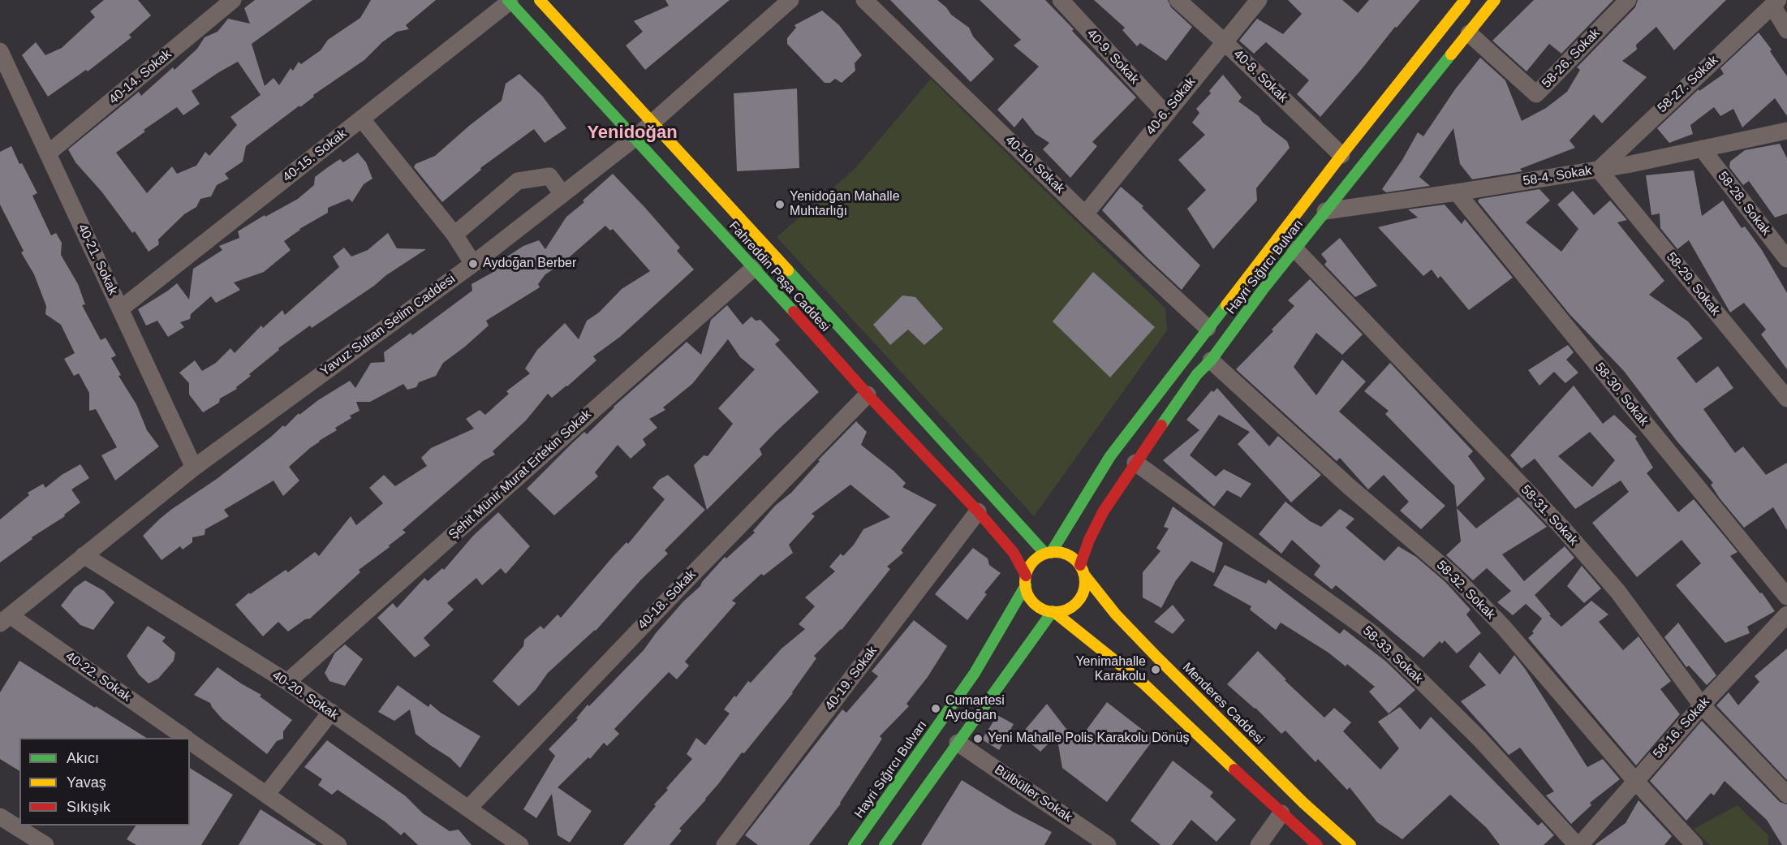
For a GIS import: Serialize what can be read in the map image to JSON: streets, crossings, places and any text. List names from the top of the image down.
{
  "streets": {
    "main road": ["Hayri Sığırcı Bulvarı", "Fahreddin Paşa Caddesi", "Menderes Caddesi"],
    "street": [
      "40-9. Sokak",
      "58-26. Sokak",
      "40-8. Sokak",
      "40-14. Sokak",
      "58-27. Sokak",
      "40-6. Sokak",
      "40-15. Sokak",
      "40-10. Sokak",
      "58-4. Sokak",
      "58-28. Sokak",
      "40-21. Sokak",
      "58-29. Sokak",
      "Yavuz Sultan Selim Caddesi",
      "58-30. Sokak",
      "Şehit Münir Murat Ertekin Sokak",
      "58-31. Sokak",
      "58-32. Sokak",
      "40-18. Sokak",
      "58-33. Sokak",
      "40-22. Sokak",
      "40-19. Sokak",
      "40-20. Sokak",
      "58-16. Sokak",
      "Bülbüller Sokak"
    ]
  },
  "crossings": [
    ["40-9. Sokak", "40-6. Sokak"],
    ["58-26. Sokak", "Hayri Sığırcı Bulvarı"],
    ["40-8. Sokak", "40-6. Sokak"],
    ["40-8. Sokak", "Hayri Sığırcı Bulvarı"],
    ["40-14. Sokak", "40-21. Sokak"],
    ["58-27. Sokak", "58-4. Sokak"],
    ["58-27. Sokak", "58-29. Sokak"],
    ["40-6. Sokak", "40-10. Sokak"],
    ["40-15. Sokak", "40-21. Sokak"],
    ["40-15. Sokak", "Fahreddin Paşa Caddesi"],
    ["40-10. Sokak", "Hayri Sığırcı Bulvarı"],
    ["58-4. Sokak", "58-28. Sokak"],
    ["58-4. Sokak", "Hayri Sığırcı Bulvarı"],
    ["58-4. Sokak", "58-29. Sokak"],
    ["58-4. Sokak", "58-30. Sokak"],
    ["40-21. Sokak", "Yavuz Sultan Selim Caddesi"],
    ["Hayri Sığırcı Bulvarı", "Fahreddin Paşa Caddesi"],
    ["Hayri Sığırcı Bulvarı", "58-31. Sokak"],
    ["Hayri Sığırcı Bulvarı", "58-32. Sokak"],
    ["Hayri Sığırcı Bulvarı", "58-33. Sokak"],
    ["Hayri Sığırcı Bulvarı", "Menderes Caddesi"],
    ["Fahreddin Paşa Caddesi", "Yavuz Sultan Selim Caddesi"],
    ["Fahreddin Paşa Caddesi", "Şehit Münir Murat Ertekin Sokak"],
    ["Fahreddin Paşa Caddesi", "40-18. Sokak"],
    ["Fahreddin Paşa Caddesi", "40-19. Sokak"],
    ["Fahreddin Paşa Caddesi", "Menderes Caddesi"],
    ["Yavuz Sultan Selim Caddesi", "40-22. Sokak"],
    ["Yavuz Sultan Selim Caddesi", "40-20. Sokak"],
    ["Şehit Münir Murat Ertekin Sokak", "40-20. Sokak"],
    ["58-31. Sokak", "58-16. Sokak"],
    ["58-32. Sokak", "58-16. Sokak"],
    ["40-18. Sokak", "40-20. Sokak"],
    ["58-33. Sokak", "58-16. Sokak"]
  ],
  "districts": ["Yenidoğan"],
  "places": [
    "Yenidoğan Mahalle Muhtarlığı",
    "Aydoğan Berber",
    "Yenimahalle Karakolu",
    "Cumartesi Aydoğan",
    "Yeni Mahalle Polis Karakolu Dönüş"
  ],
  "legend": ["Akıcı", "Yavaş", "Sıkışık"]
}
